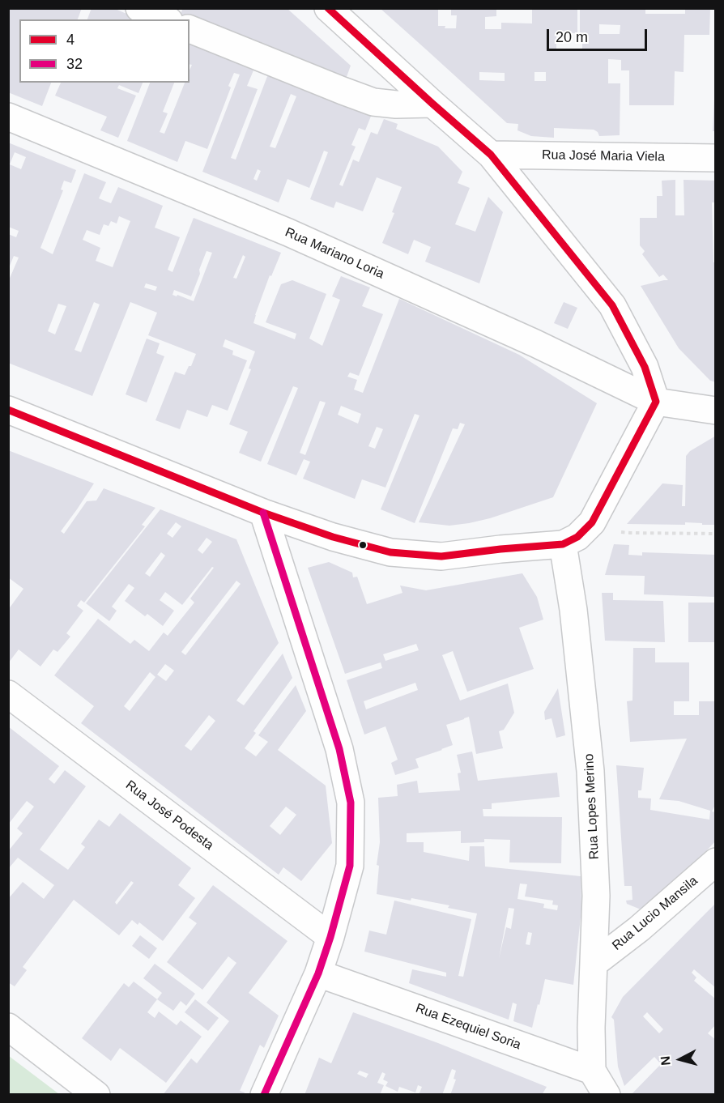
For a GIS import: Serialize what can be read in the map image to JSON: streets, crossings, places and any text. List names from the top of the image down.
{
  "streets": {
    "street": [
      "Rua José Maria Viela",
      "Rua Mariano Loria",
      "Rua Lopes Merino",
      "Rua José Podesta",
      "Rua Lucio Mansila",
      "Rua Ezequiel Soria"
    ]
  },
  "crossings": [
    ["Rua Lopes Merino", "Rua Lucio Mansila"],
    ["Rua Lopes Merino", "Rua Ezequiel Soria"]
  ],
  "lines": ["transit line 4", "transit line 32"],
  "legend": ["4", "32"],
  "scale_bar": "20 m",
  "north": "left"
}
